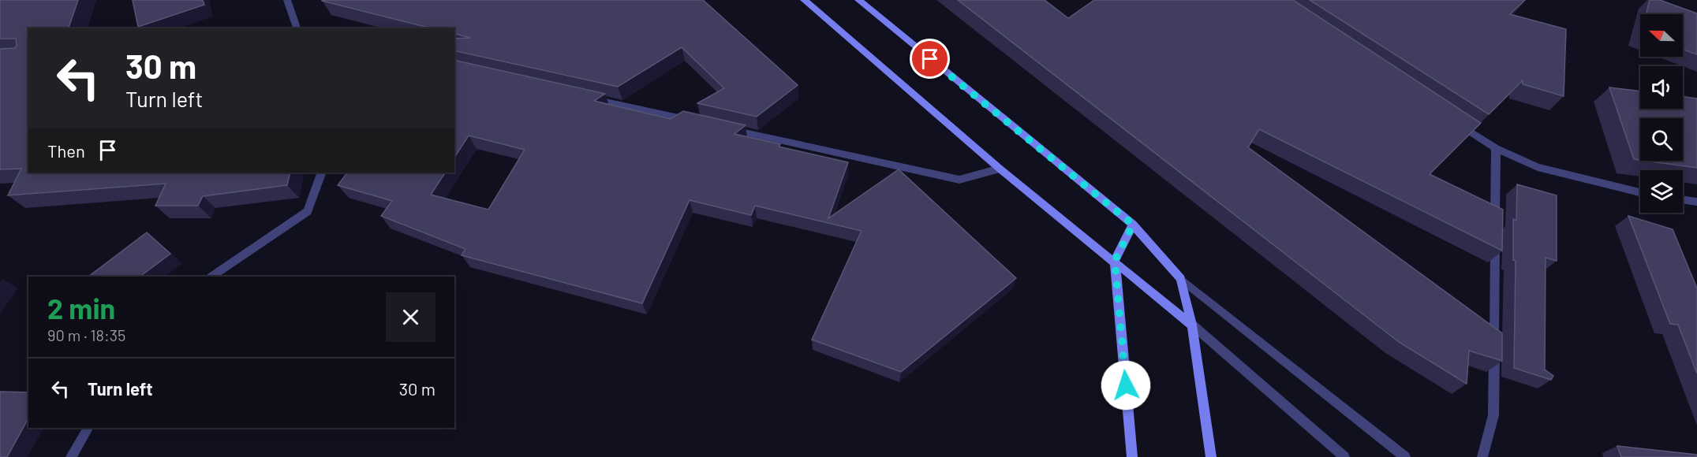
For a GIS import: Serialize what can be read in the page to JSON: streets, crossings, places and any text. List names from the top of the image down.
{
  "north": "left",
  "page": {
    "turn": ["30 m", "Turn left"],
    "then": "Then",
    "heading": ["2 min", "90 m · 18:35"],
    "list": [
      {
        "name": "Turn left",
        "value": "30 m"
      }
    ]
  }
}
